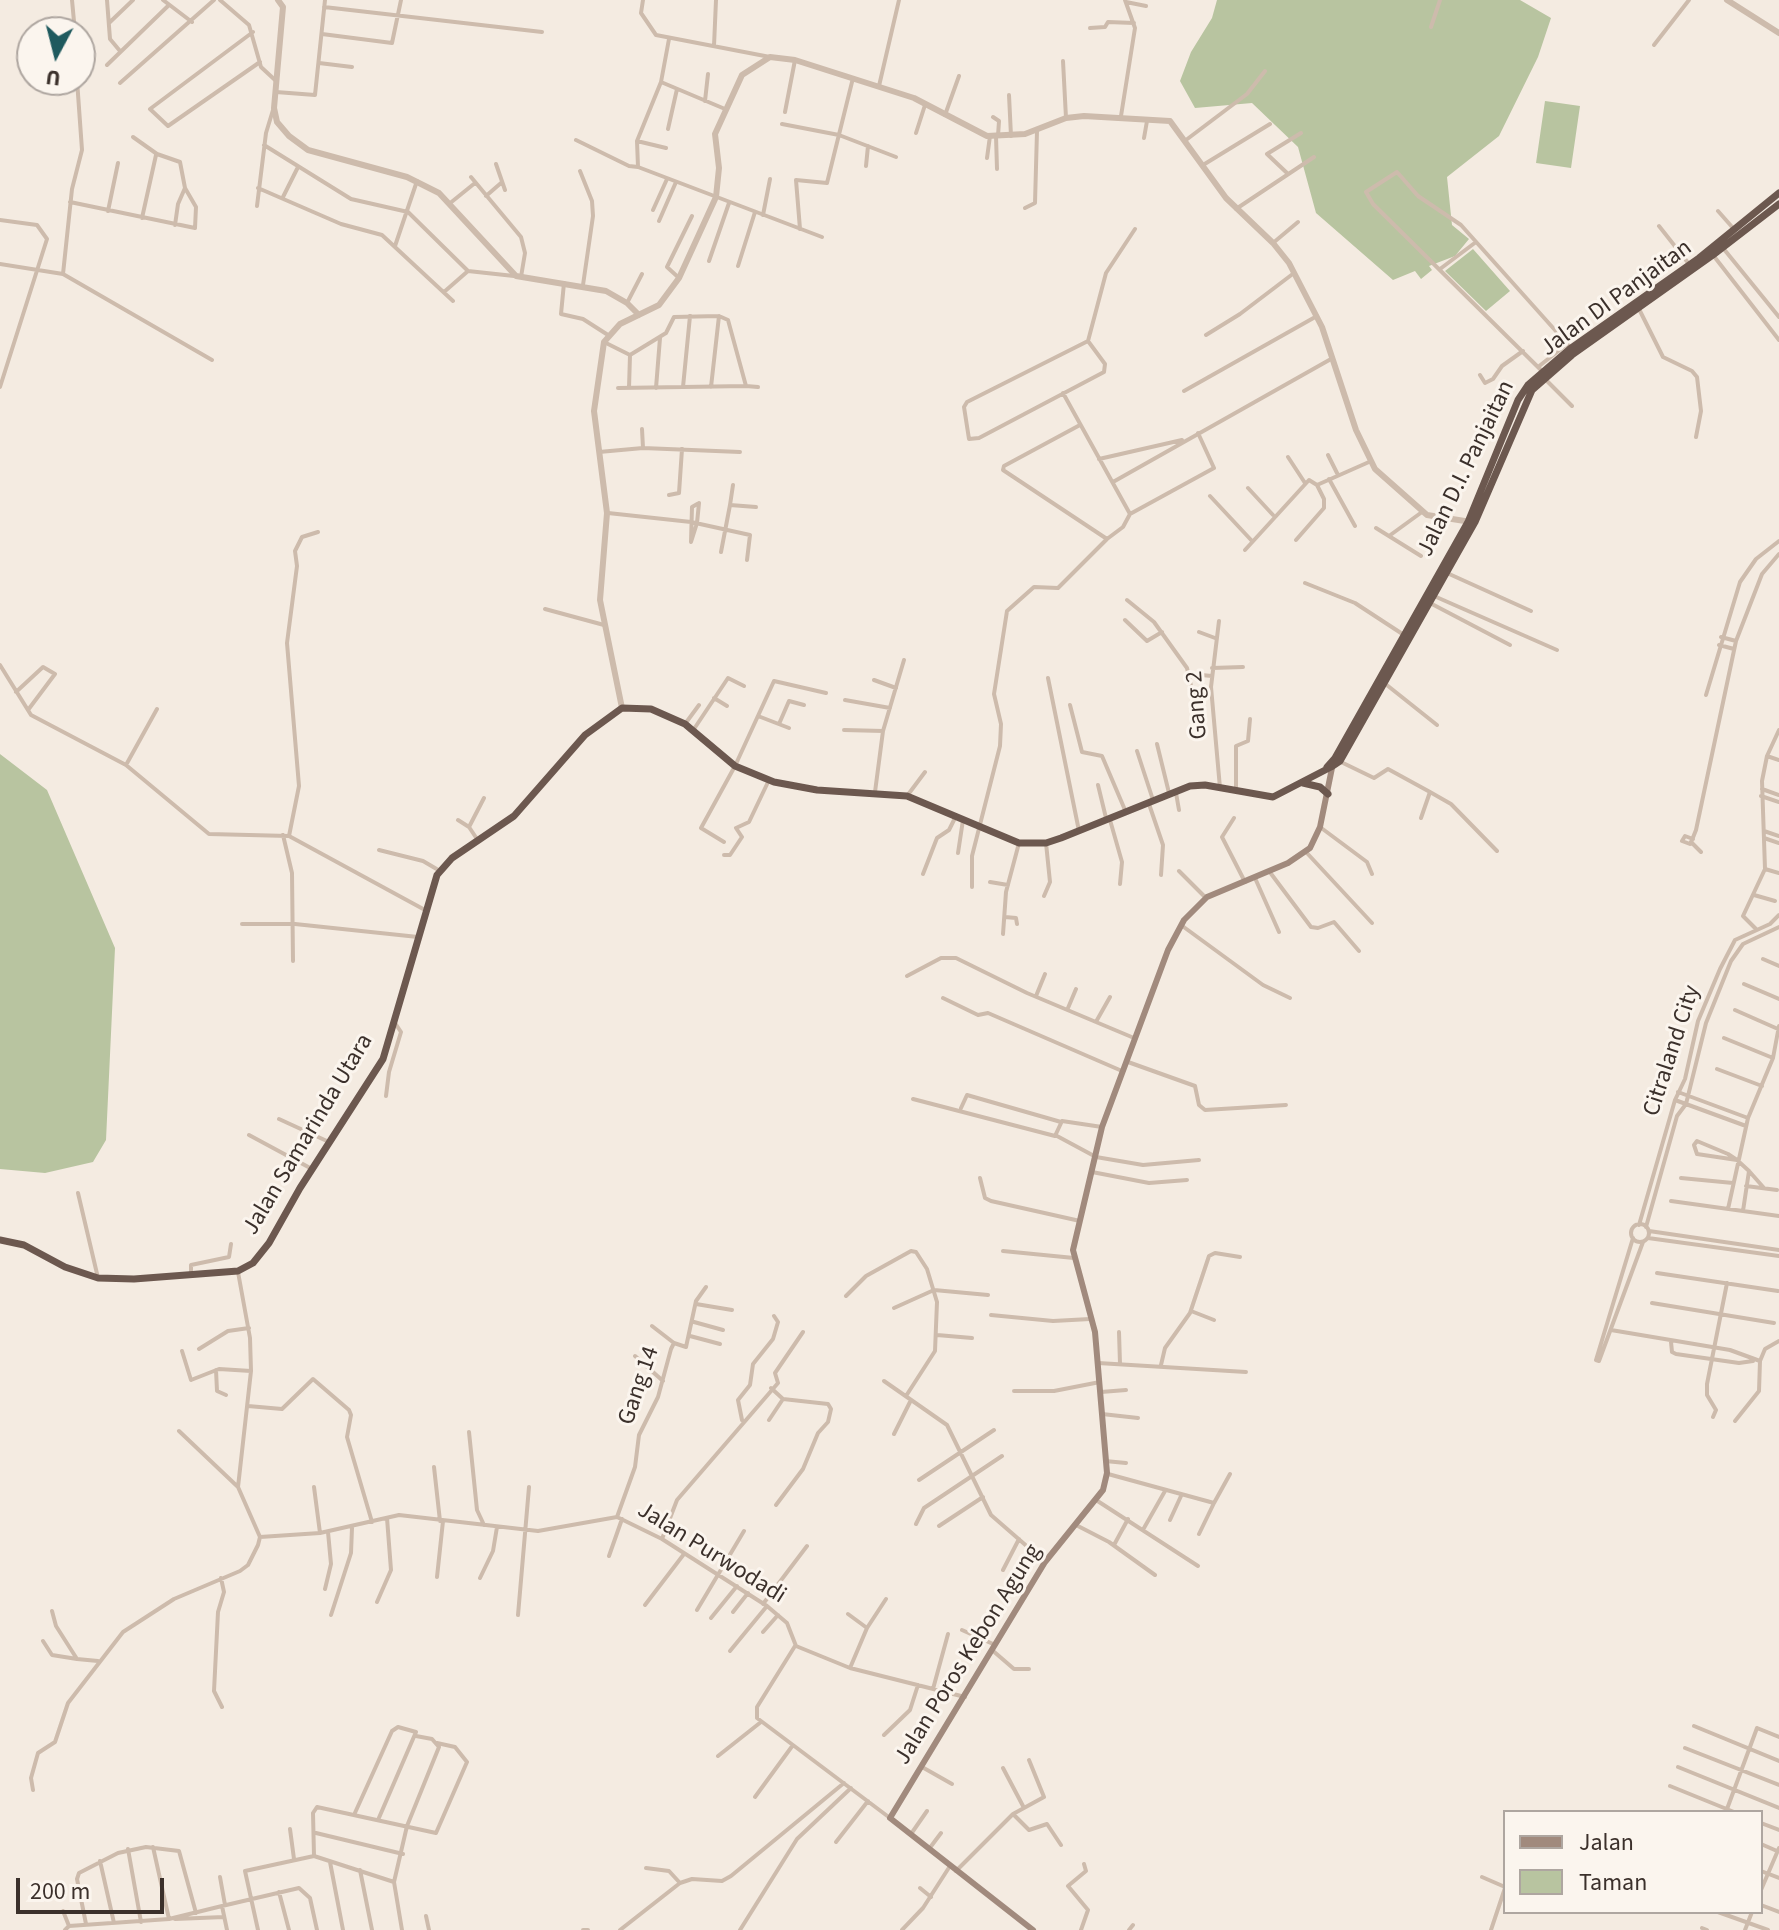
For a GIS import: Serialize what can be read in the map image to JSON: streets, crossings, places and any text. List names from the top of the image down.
{
  "streets": {
    "highway": ["Jalan DI Panjaitan", "Jalan D.I. Panjaitan", "Jalan Samarinda Utara"],
    "main road": ["Jalan Poros Kebon Agung"],
    "street": [
      "Gang 2",
      "Citraland City",
      "Gang 14",
      "Jalan Purwodadi"
    ]
  },
  "crossings": [
    ["Jalan DI Panjaitan", "Jalan D.I. Panjaitan"],
    ["Gang 14", "Jalan Purwodadi"]
  ],
  "legend": ["Jalan", "Taman"],
  "scale_bar": "200 m",
  "north": "bottom"
}
